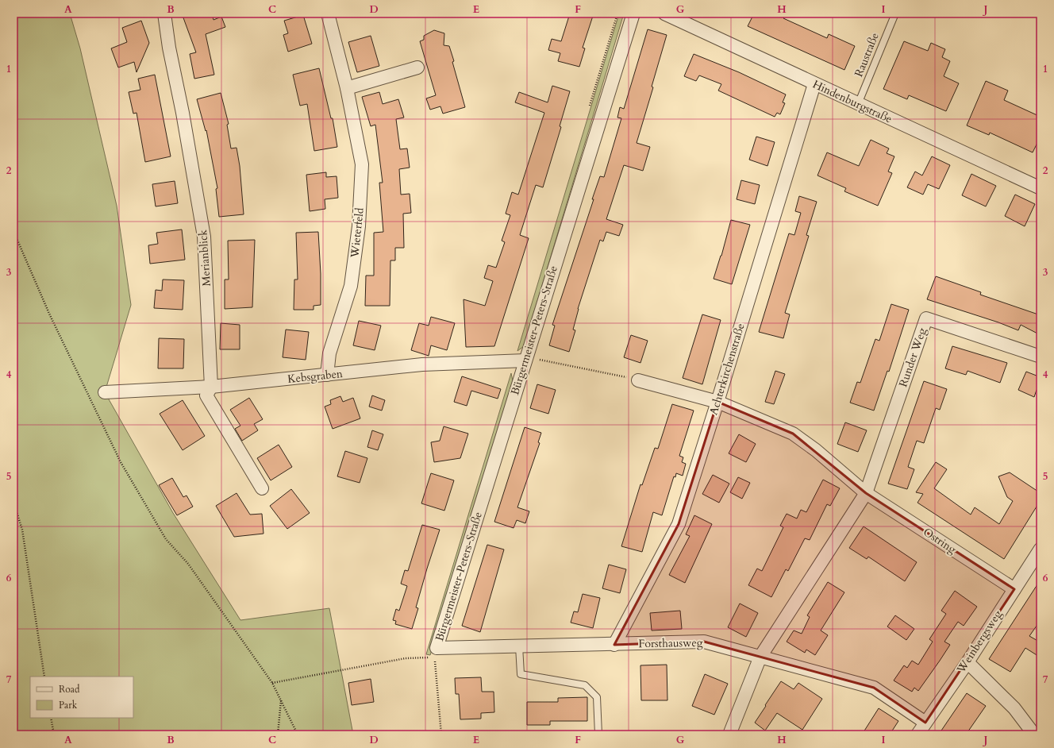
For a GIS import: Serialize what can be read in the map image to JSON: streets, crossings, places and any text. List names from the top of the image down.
{
  "streets": {
    "street": [
      "Hindenburgstraße",
      "Wieterfeld",
      "Merianblick",
      "Bürgermeister-Peters-Straße",
      "Runder Weg",
      "Achterkirchenstraße",
      "Kebsgraben",
      "Ostring",
      "Weinbergsweg",
      "Forsthausweg"
    ],
    "lane": ["Raustraße"]
  },
  "crossings": [
    ["Raustraße", "Hindenburgstraße"],
    ["Hindenburgstraße", "Achterkirchenstraße"],
    ["Wieterfeld", "Kebsgraben"],
    ["Merianblick", "Kebsgraben"],
    ["Bürgermeister-Peters-Straße", "Kebsgraben"],
    ["Bürgermeister-Peters-Straße", "Forsthausweg"],
    ["Runder Weg", "Ostring"],
    ["Achterkirchenstraße", "Ostring"],
    ["Achterkirchenstraße", "Forsthausweg"],
    ["Ostring", "Weinbergsweg"],
    ["Weinbergsweg", "Forsthausweg"]
  ],
  "legend": ["Road", "Park"],
  "grid": {
    "columns": [
      "A",
      "B",
      "C",
      "D",
      "E",
      "F",
      "G",
      "H",
      "I",
      "J"
    ],
    "rows": [
      "1",
      "2",
      "3",
      "4",
      "5",
      "6",
      "7"
    ]
  }
}
